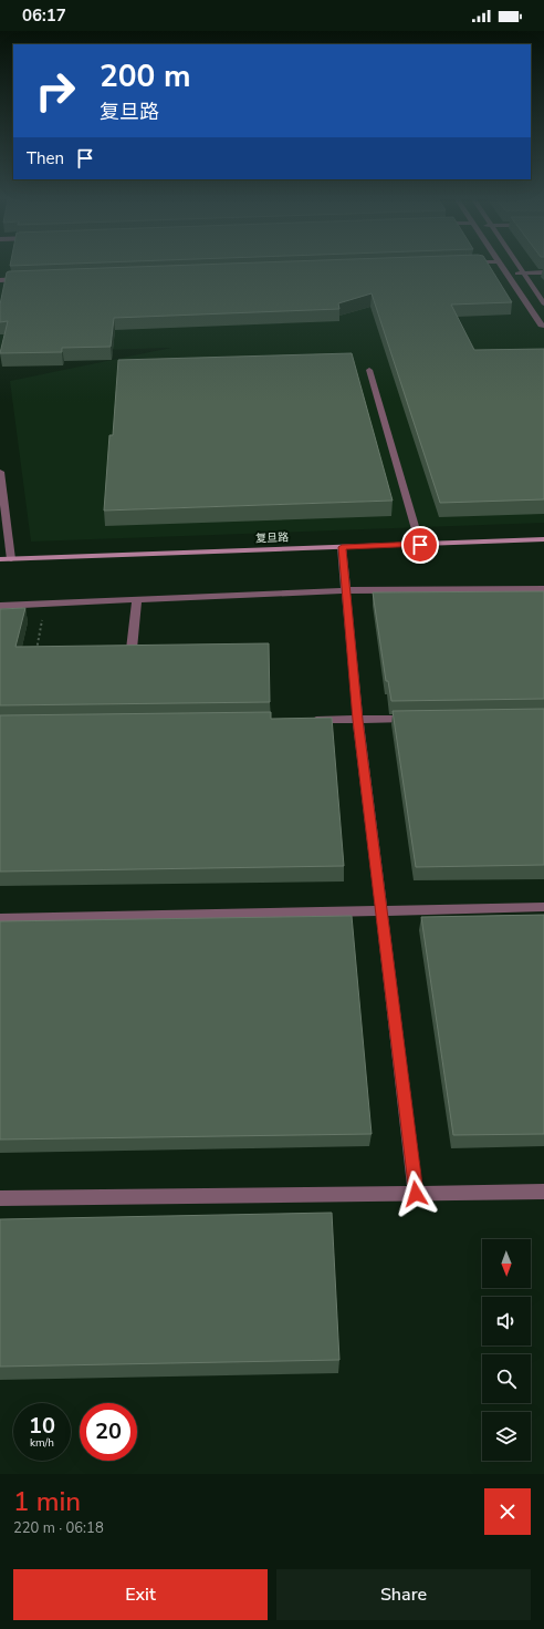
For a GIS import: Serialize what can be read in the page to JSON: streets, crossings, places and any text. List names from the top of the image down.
{
  "streets": {
    "street": ["复旦路"]
  },
  "north": "bottom",
  "page": {
    "status": "06:17",
    "turn": ["200 m", "复旦路"],
    "then": "Then",
    "speed": "10 km/h",
    "limit": "20",
    "heading": ["1 min", "220 m · 06:18"],
    "buttons": ["Exit", "Share"]
  }
}
